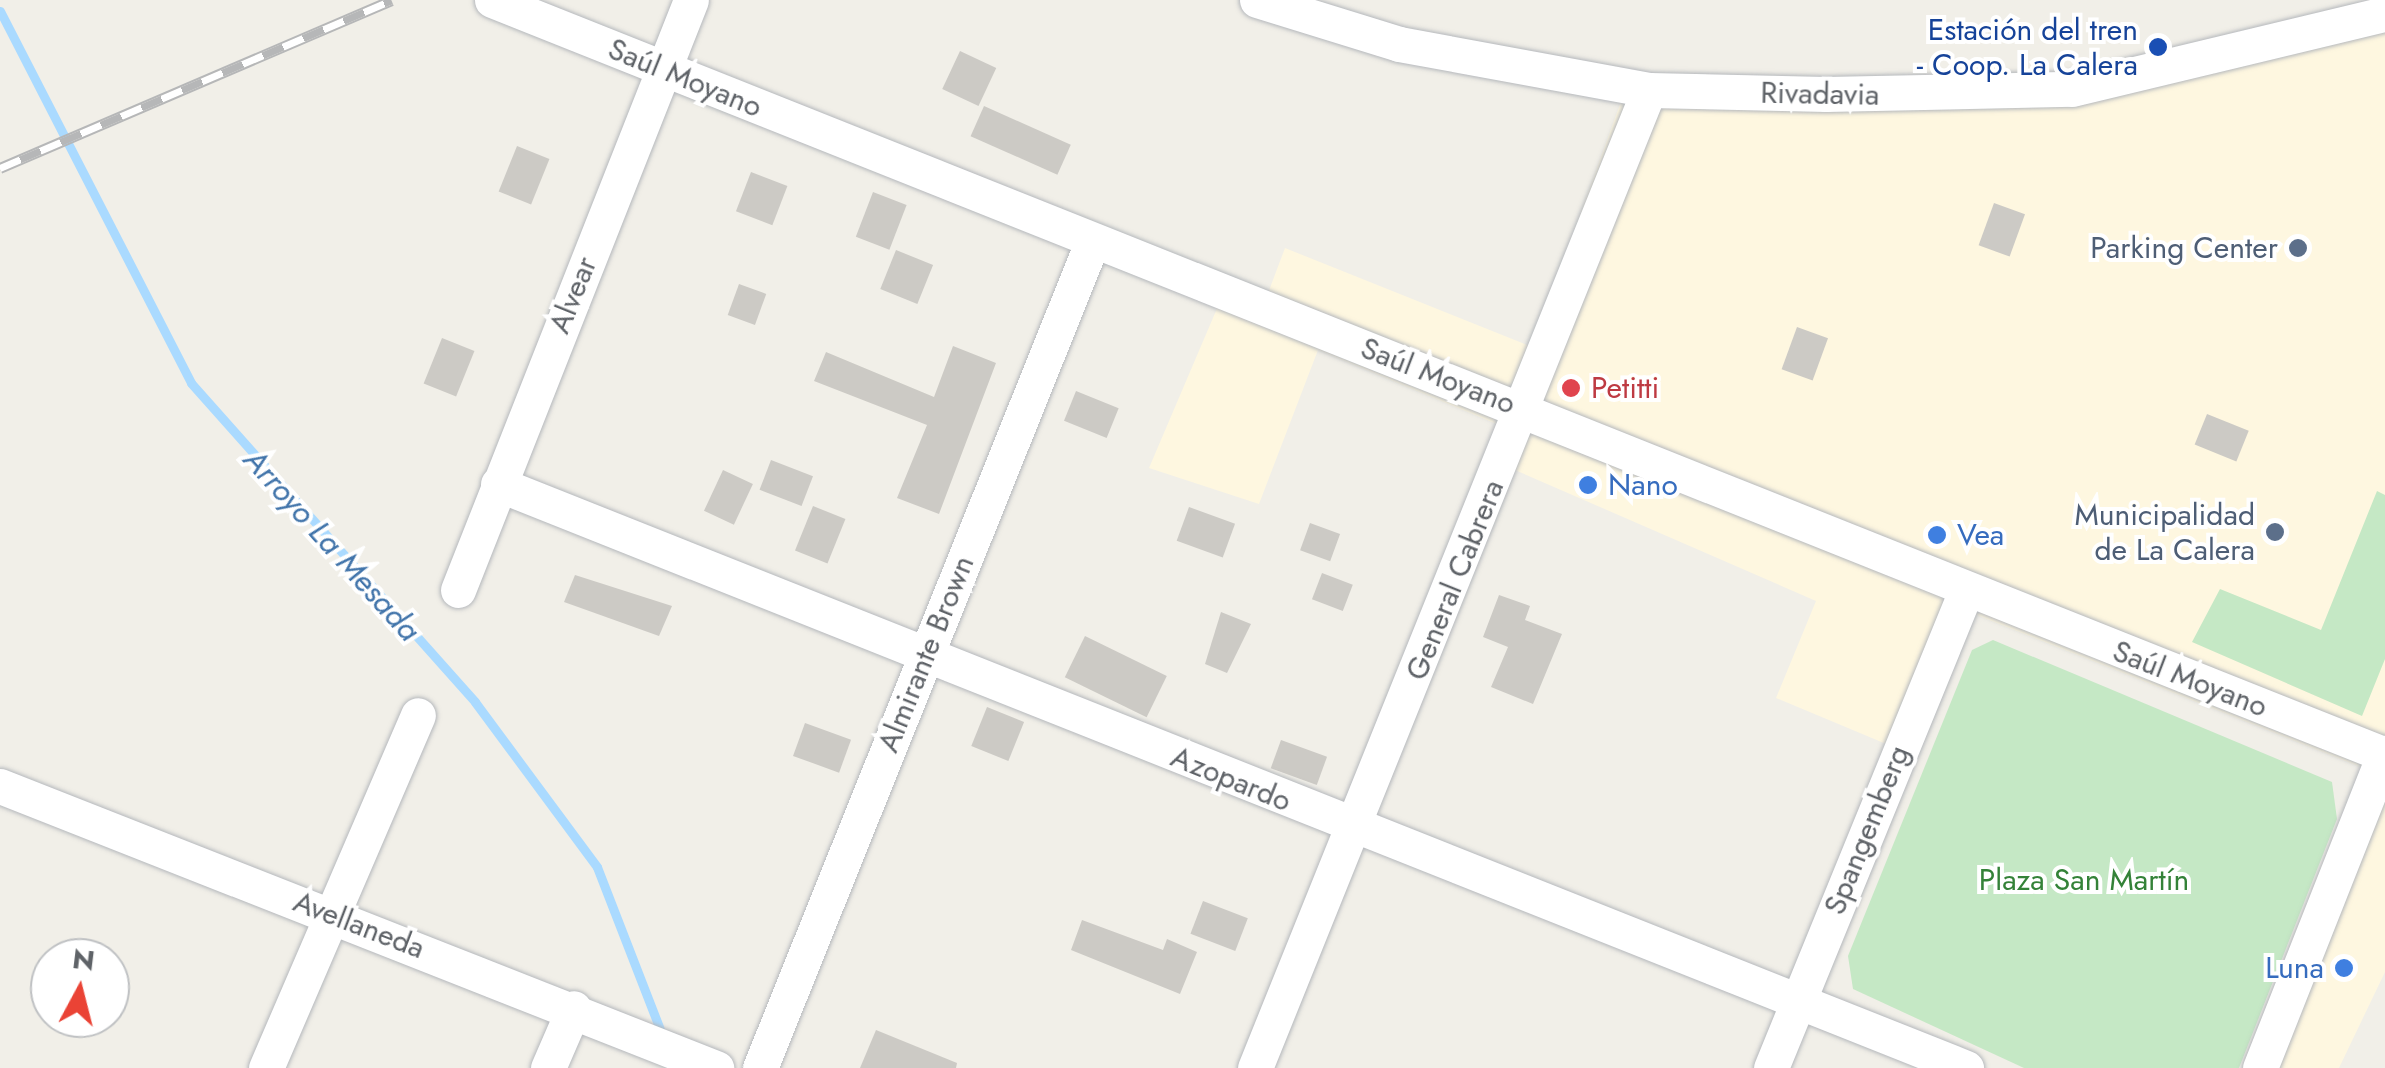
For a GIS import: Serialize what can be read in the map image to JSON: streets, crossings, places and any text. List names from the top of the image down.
{
  "streets": {
    "street": [
      "Saúl Moyano",
      "Rivadavia",
      "Alvear",
      "General Cabrera",
      "Almirante Brown",
      "Azopardo",
      "Spangemberg",
      "Avellaneda"
    ]
  },
  "crossings": [
    ["Saúl Moyano", "Alvear"],
    ["Saúl Moyano", "General Cabrera"],
    ["Saúl Moyano", "Almirante Brown"],
    ["Saúl Moyano", "Spangemberg"],
    ["Rivadavia", "General Cabrera"],
    ["Alvear", "Azopardo"],
    ["General Cabrera", "Azopardo"],
    ["Almirante Brown", "Azopardo"],
    ["Azopardo", "Spangemberg"]
  ],
  "water": ["Arroyo La Mesada"],
  "parks": ["Plaza San Martín"],
  "places": [
    "Estación del tren - Coop. La Calera",
    "Parking Center",
    "Petitti",
    "Nano",
    "Municipalidad de La Calera",
    "Vea",
    "Luna"
  ],
  "north": "top"
}
